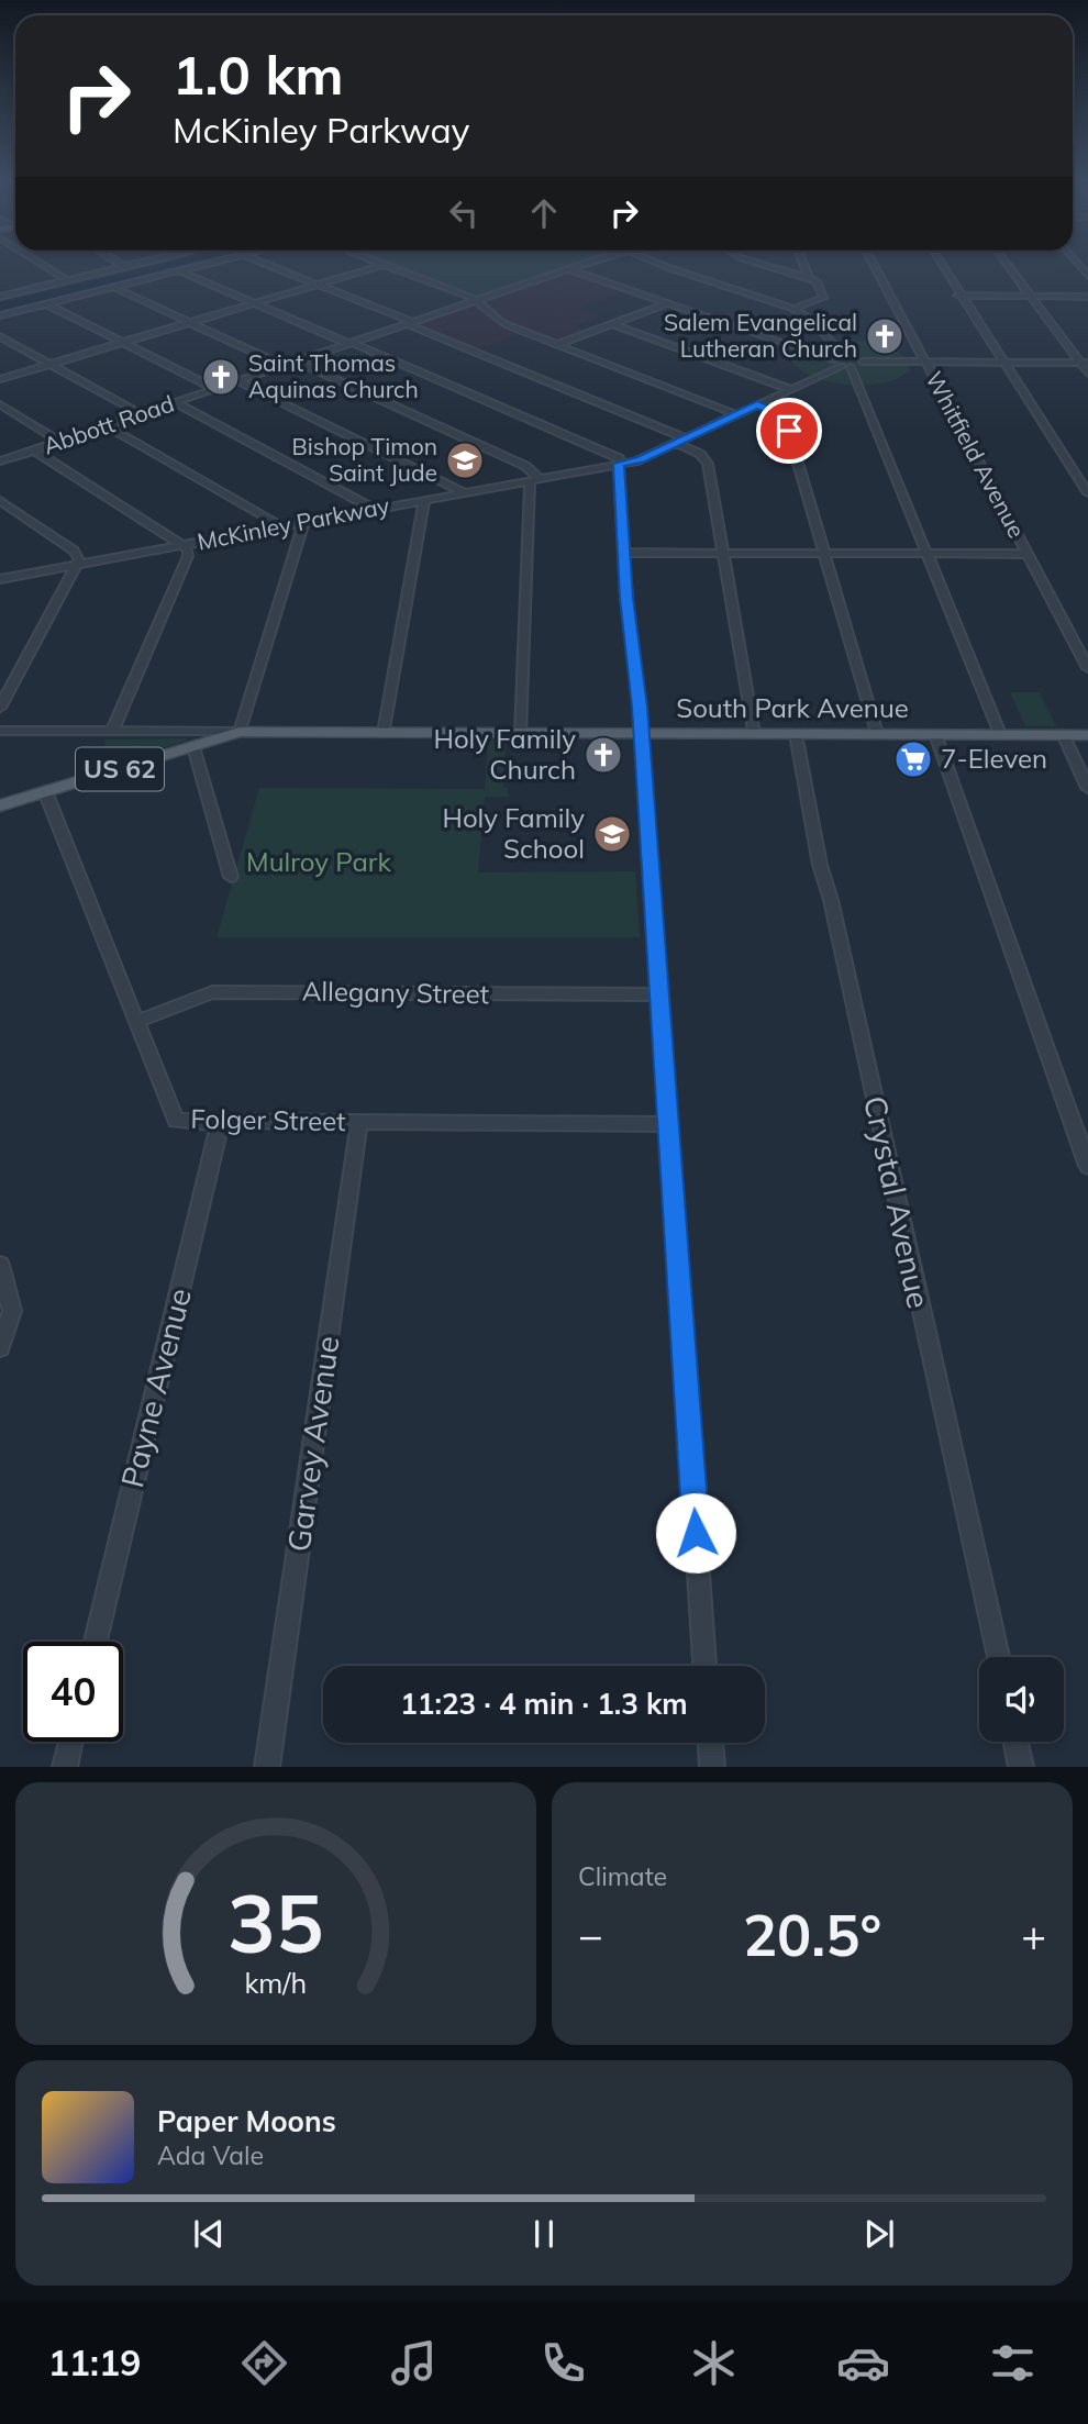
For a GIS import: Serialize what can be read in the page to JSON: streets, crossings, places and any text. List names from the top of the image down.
{
  "streets": {
    "main road": ["South Park Avenue", "US 62"],
    "street": [
      "Abbott Road",
      "Whitfield Avenue",
      "McKinley Parkway",
      "Allegany Street",
      "Folger Street",
      "Crystal Avenue",
      "Payne Avenue",
      "Garvey Avenue"
    ]
  },
  "crossings": [
    ["Whitfield Avenue", "McKinley Parkway"],
    ["South Park Avenue", "Folger Street"],
    ["South Park Avenue", "Crystal Avenue"],
    ["Allegany Street", "Folger Street"],
    ["Folger Street", "Payne Avenue"],
    ["Folger Street", "Garvey Avenue"]
  ],
  "parks": ["Mulroy Park"],
  "places": {
    "church": ["Salem Evangelical Lutheran Church", "Saint Thomas Aquinas Church", "Holy Family Church"],
    "school or university": ["Bishop Timon Saint Jude", "Holy Family School"],
    "supermarket": ["7-Eleven"]
  },
  "page": {
    "turn": ["1.0 km", "McKinley Parkway"],
    "limit": "40",
    "trip": "11:23 · 4 min · 1.3 km",
    "tile": "Climate",
    "heat": ["−", "20.5°", "+"],
    "song": ["Paper Moons", "Ada Vale"],
    "tabs": "11:19",
    "gauge": ["35", "km/h"]
  }
}
